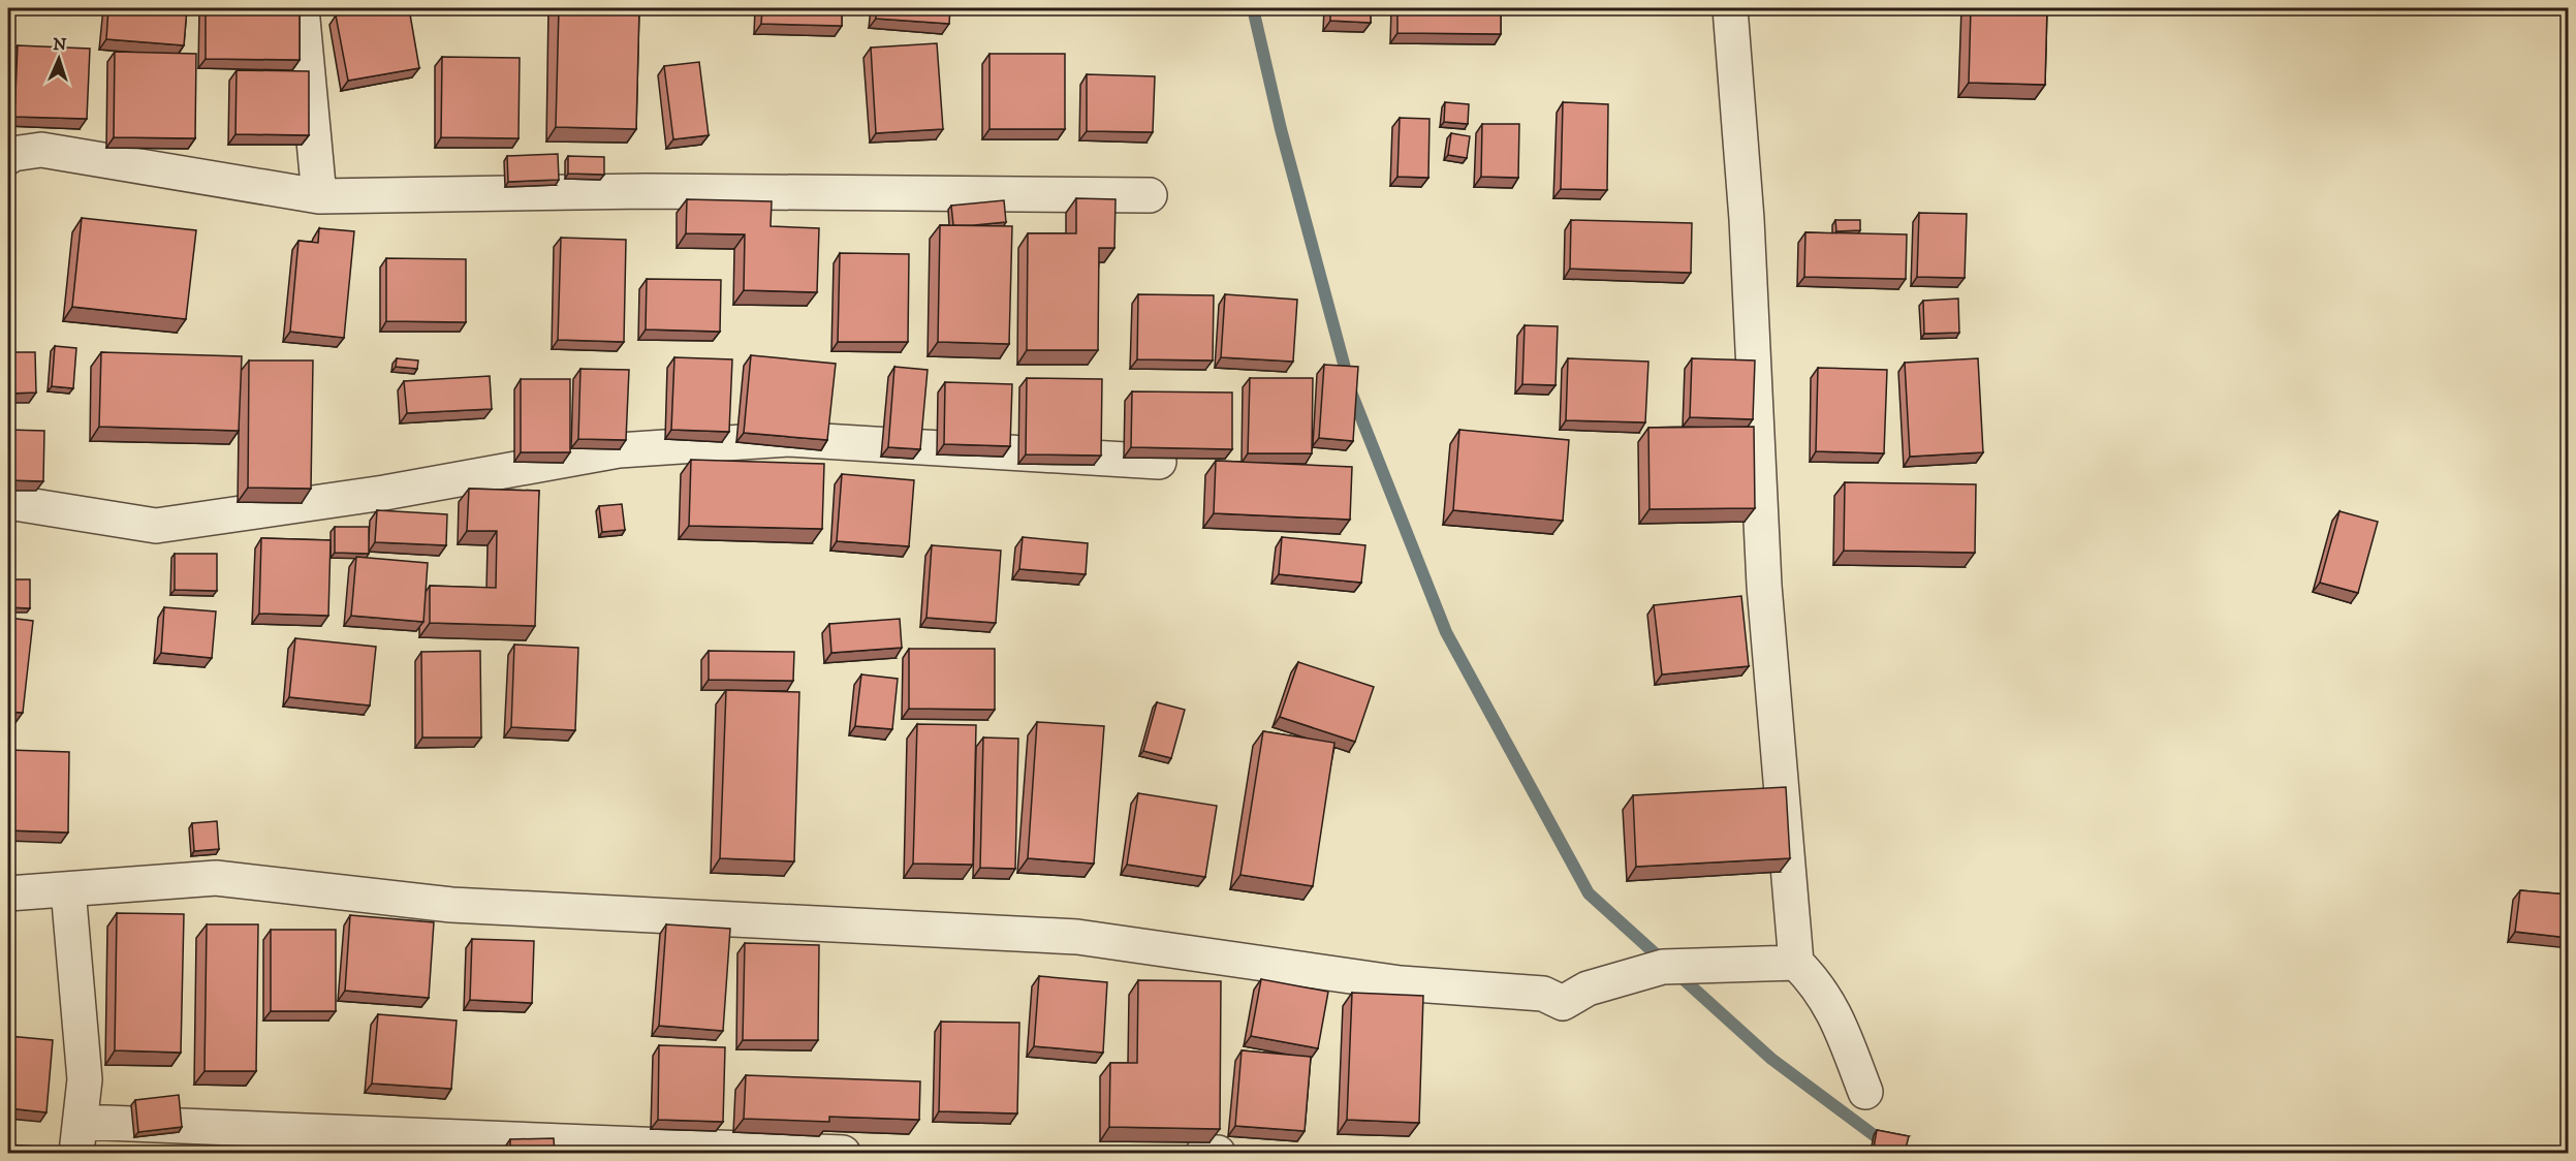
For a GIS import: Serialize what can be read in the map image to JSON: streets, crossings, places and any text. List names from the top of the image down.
{
  "north": "top"
}
